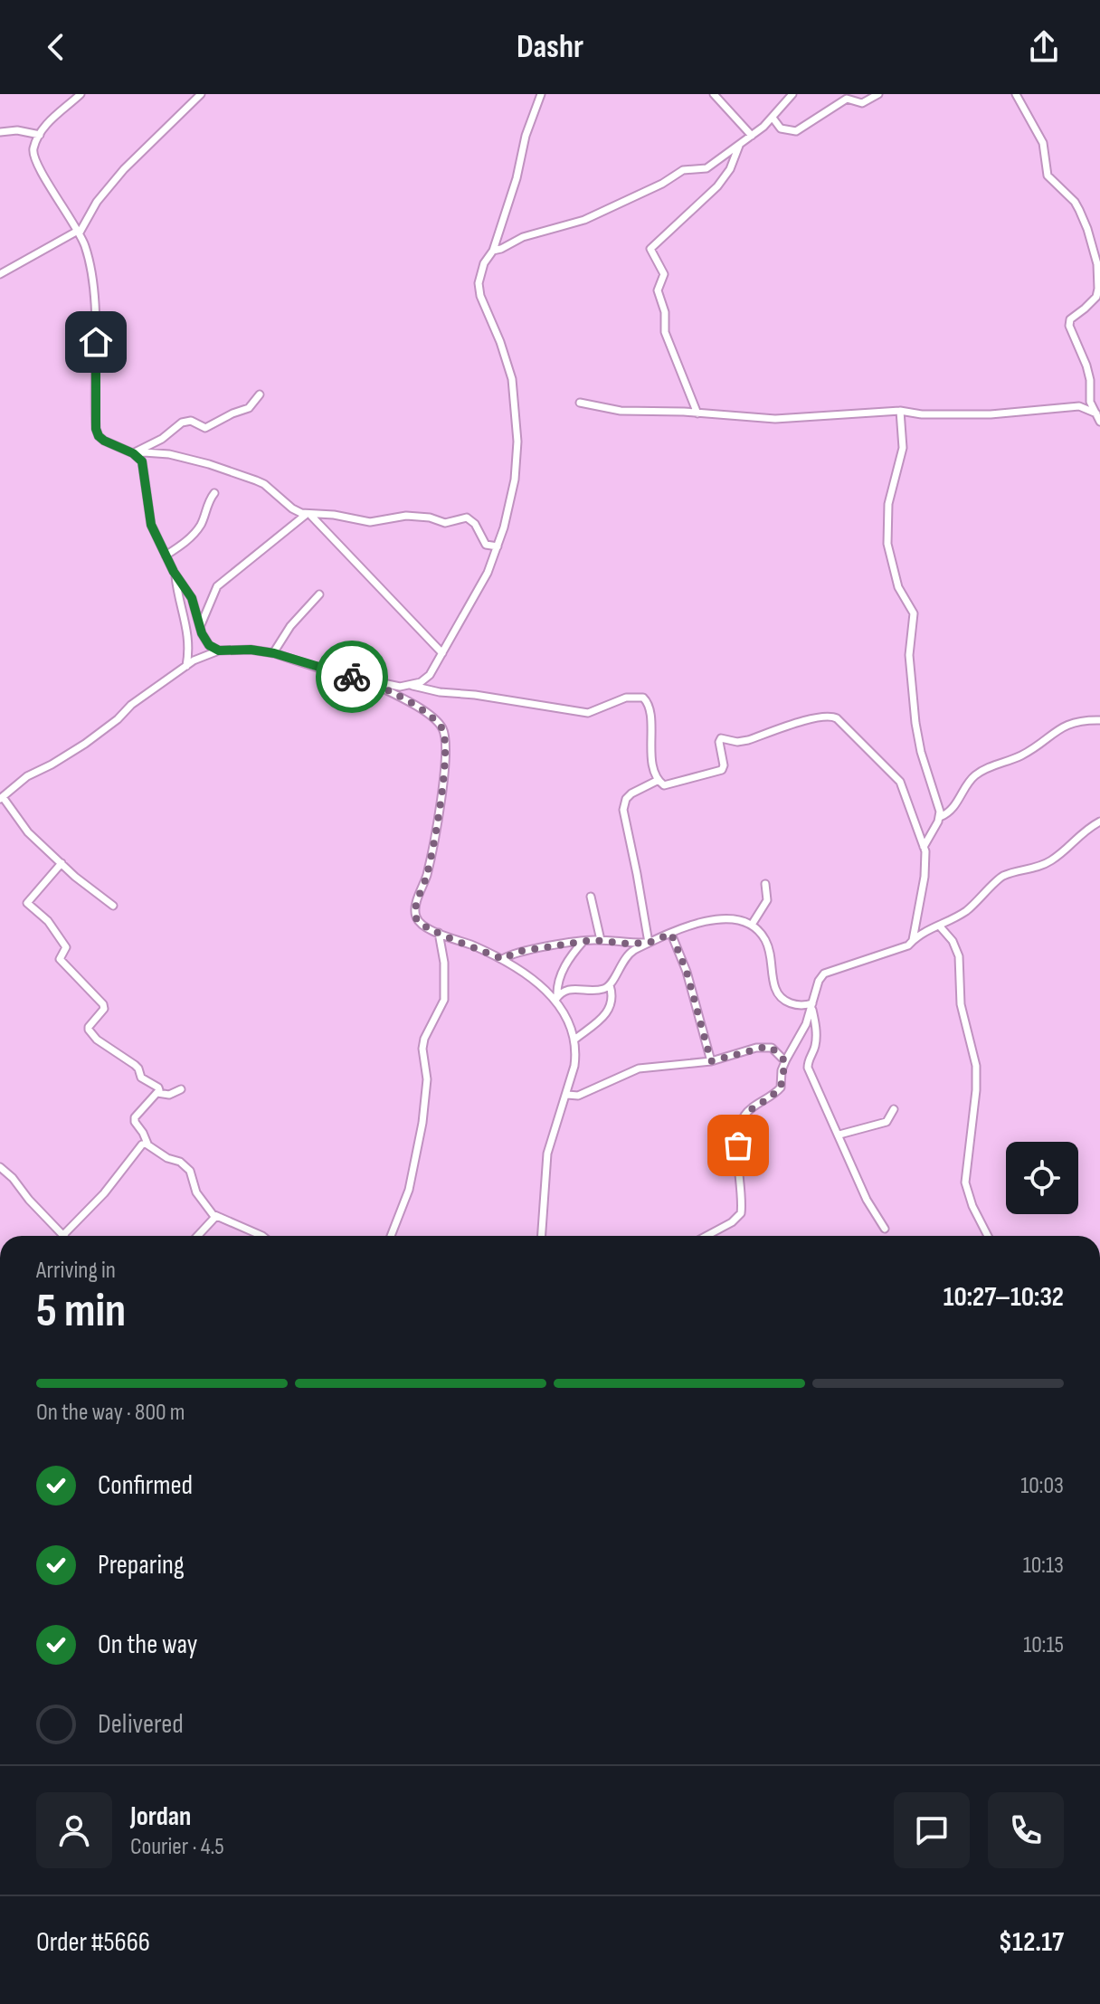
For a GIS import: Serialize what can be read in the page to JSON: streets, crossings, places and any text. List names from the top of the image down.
{
  "page": {
    "header": "Dashr",
    "heading": ["5 min", "Arriving in", "10:27–10:32"],
    "panel": [
      "Jordan",
      "Courier · 4.5",
      "Order #5666",
      "$12.17"
    ],
    "bar": "On the way · 800 m",
    "list": [
      ["Confirmed", "10:03"],
      ["Preparing", "10:13"],
      ["On the way", "10:15"],
      "Delivered"
    ]
  }
}
